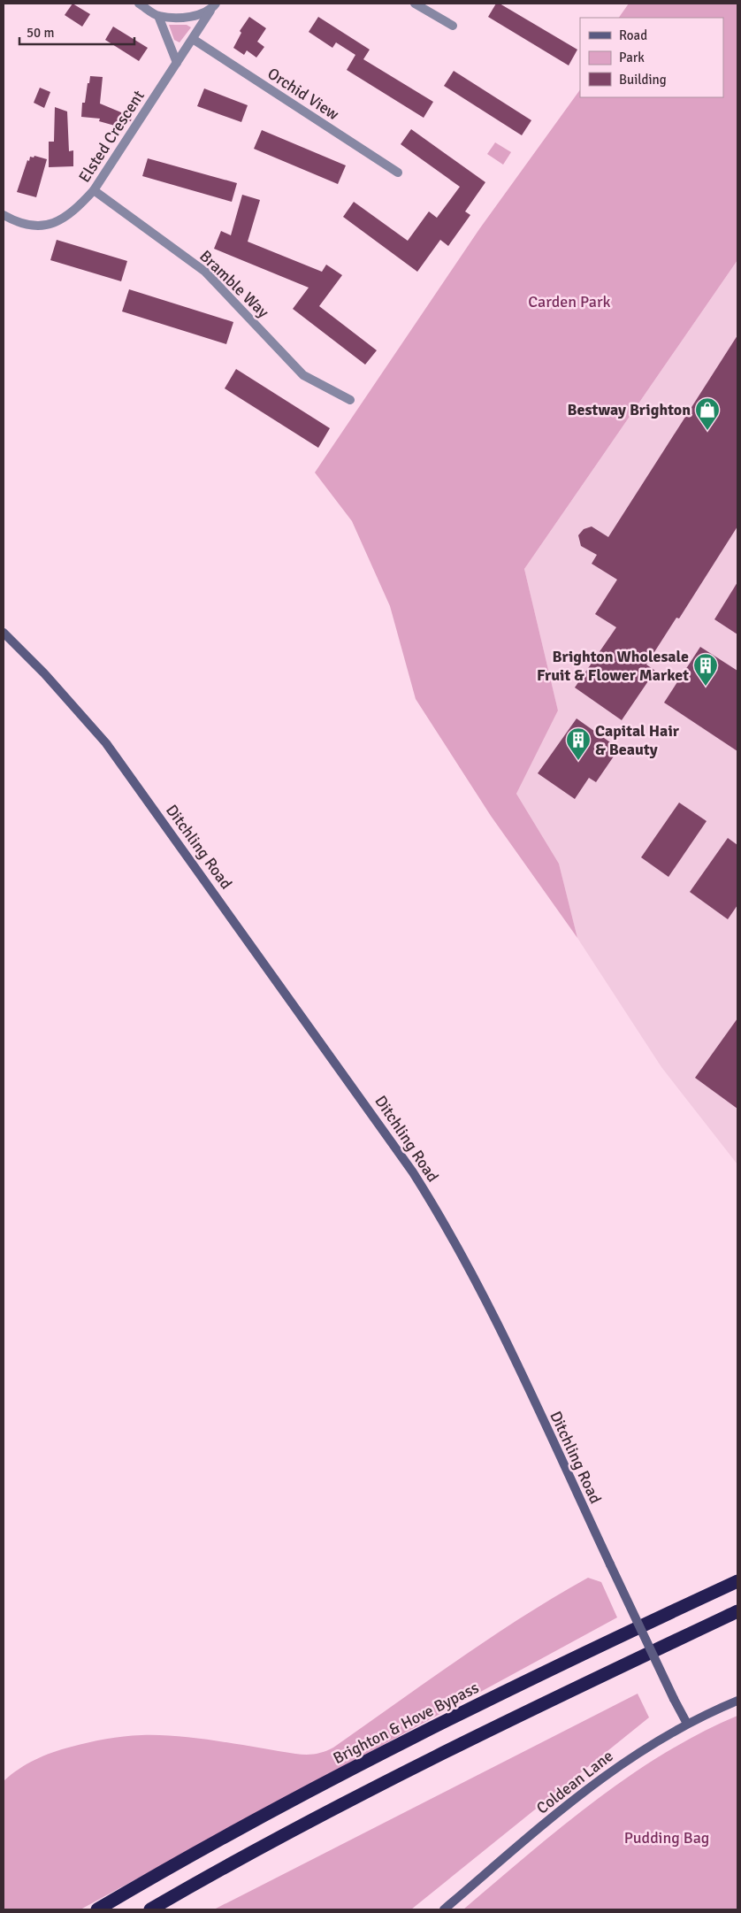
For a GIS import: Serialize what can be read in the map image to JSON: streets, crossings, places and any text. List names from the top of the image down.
{
  "streets": {
    "highway": ["Brighton & Hove Bypass"],
    "street": [
      "Orchid View",
      "Elsted Crescent",
      "Bramble Way",
      "Ditchling Road",
      "Coldean Lane"
    ]
  },
  "crossings": [
    ["Orchid View", "Elsted Crescent"],
    ["Elsted Crescent", "Bramble Way"],
    ["Ditchling Road", "Coldean Lane"]
  ],
  "parks": ["Carden Park", "Pudding Bag"],
  "places": {
    "shop": ["Bestway Brighton"],
    "building": ["Brighton Wholesale Fruit & Flower Market", "Capital Hair & Beauty"]
  },
  "legend": ["Road", "Park", "Building"],
  "scale_bar": "50 m"
}
